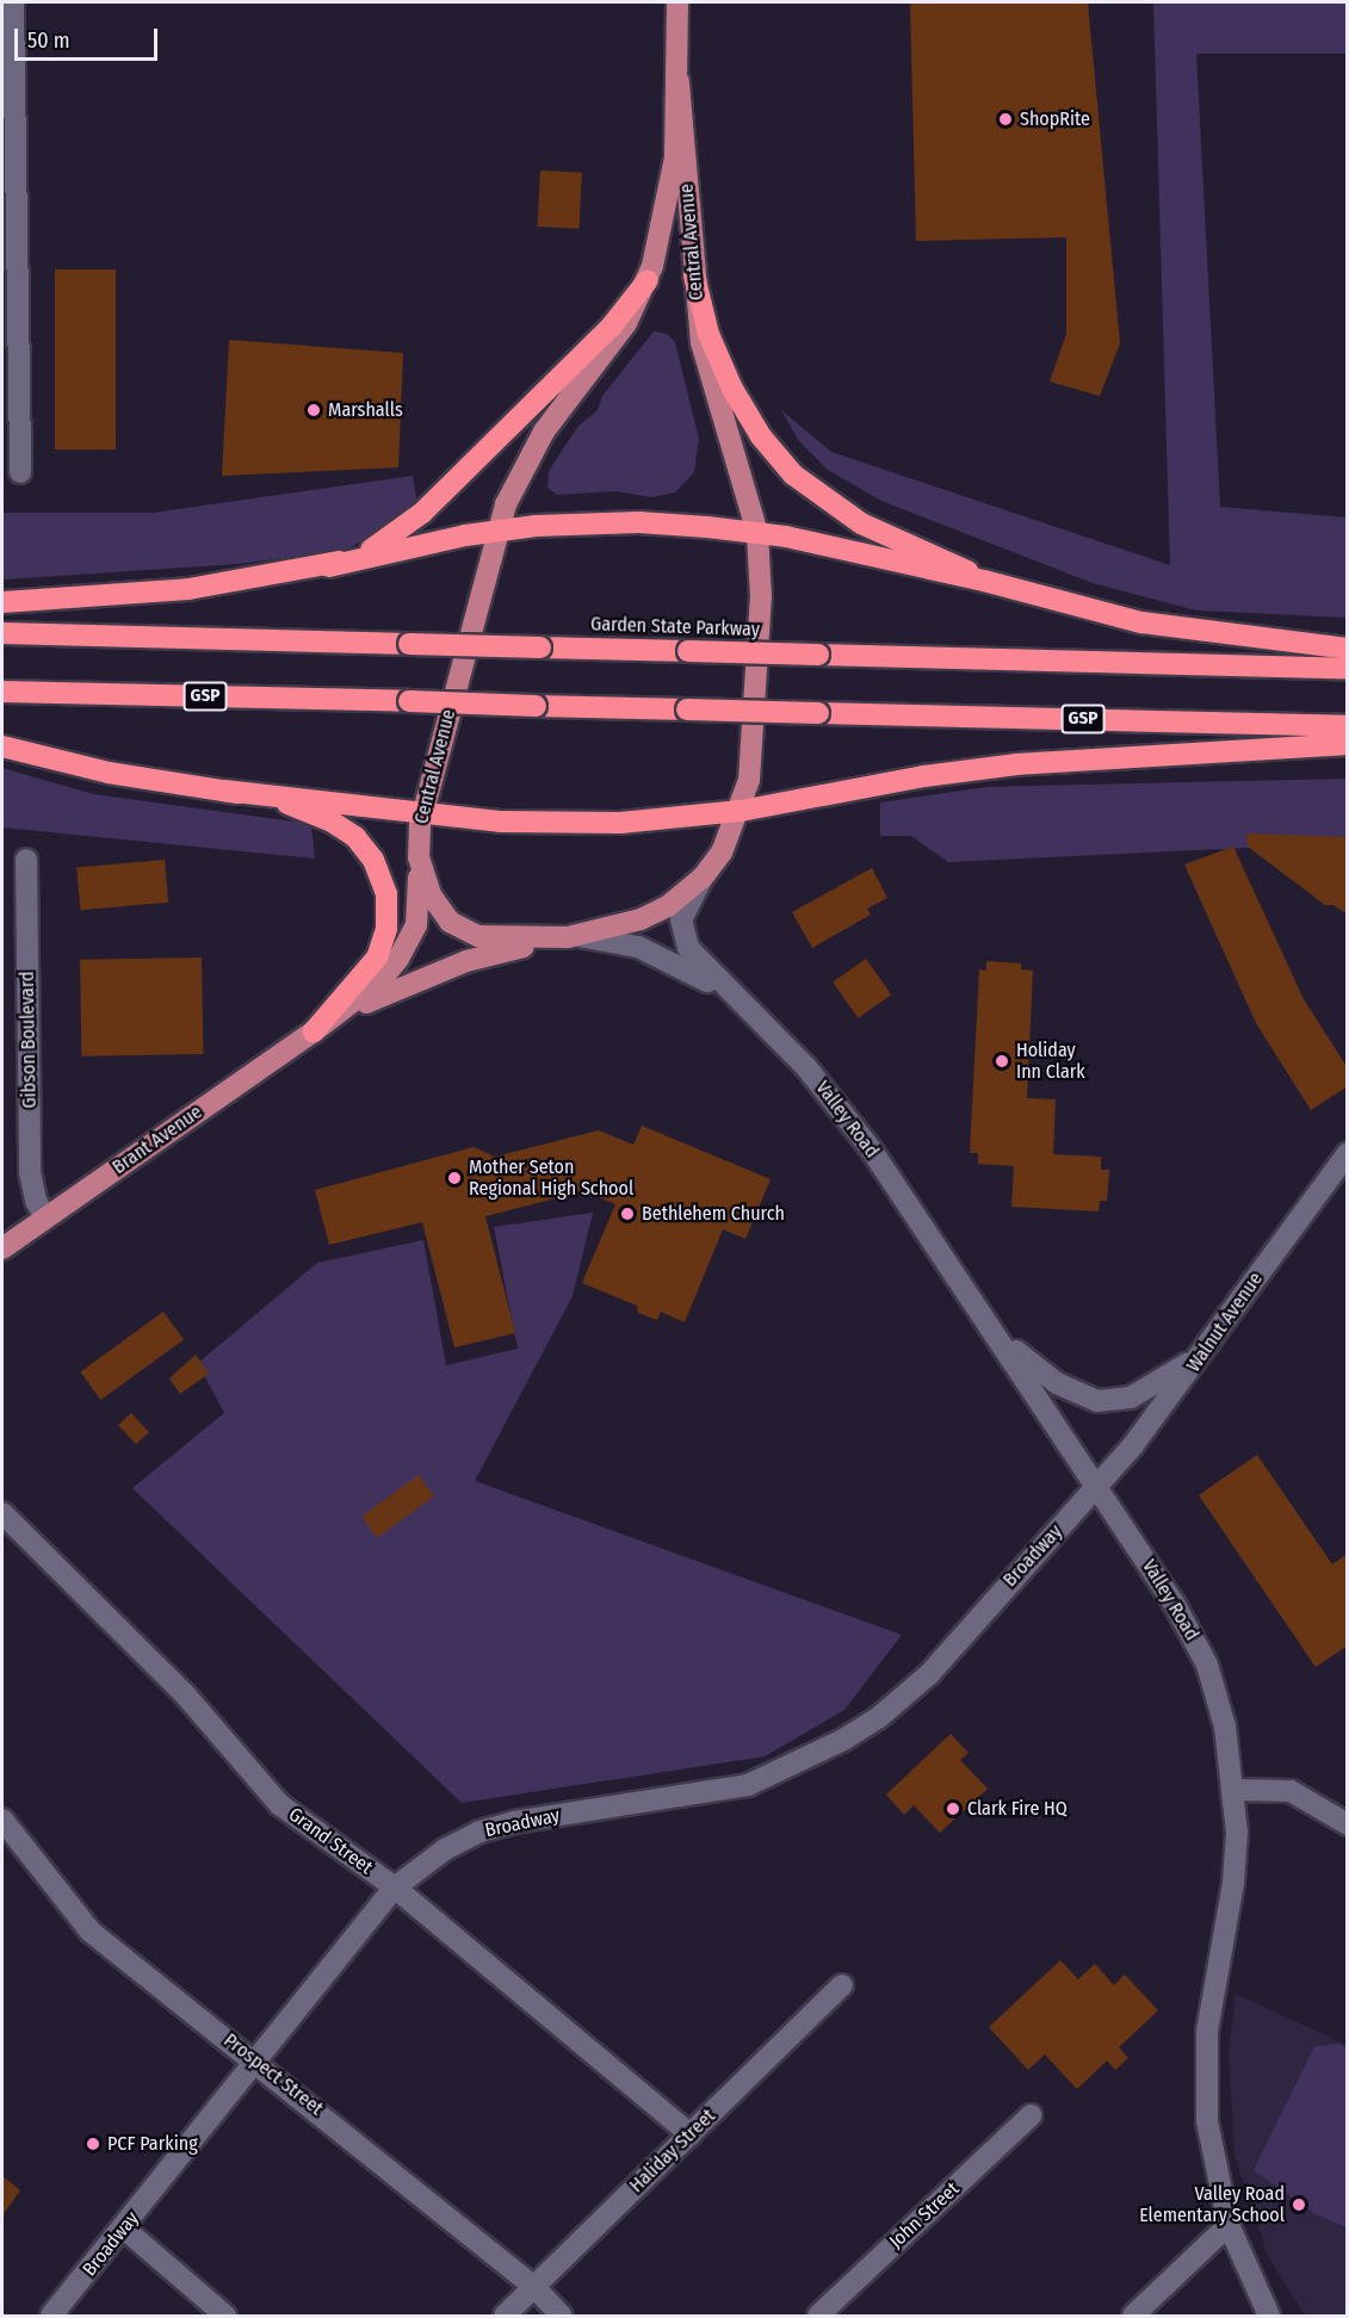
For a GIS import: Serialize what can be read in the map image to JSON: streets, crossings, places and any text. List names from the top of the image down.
{
  "streets": {
    "highway": ["Garden State Parkway", "GSP"],
    "main road": ["Central Avenue", "Brant Avenue"],
    "street": [
      "Gibson Boulevard",
      "Valley Road",
      "Walnut Avenue",
      "Broadway",
      "Grand Street",
      "Prospect Street",
      "Haliday Street",
      "John Street"
    ]
  },
  "crossings": [
    ["Central Avenue", "Valley Road"],
    ["Central Avenue", "Brant Avenue"],
    ["Gibson Boulevard", "Brant Avenue"],
    ["Valley Road", "Brant Avenue"],
    ["Valley Road", "Walnut Avenue"],
    ["Valley Road", "Broadway"],
    ["Walnut Avenue", "Broadway"],
    ["Broadway", "Grand Street"],
    ["Broadway", "Prospect Street"],
    ["Grand Street", "Haliday Street"],
    ["Prospect Street", "Haliday Street"]
  ],
  "places": [
    "ShopRite",
    "Marshalls",
    "Holiday Inn Clark",
    "Mother Seton Regional High School",
    "Bethlehem Church",
    "Clark Fire HQ",
    "PCF Parking",
    "Valley Road Elementary School"
  ],
  "scale_bar": "50 m"
}
